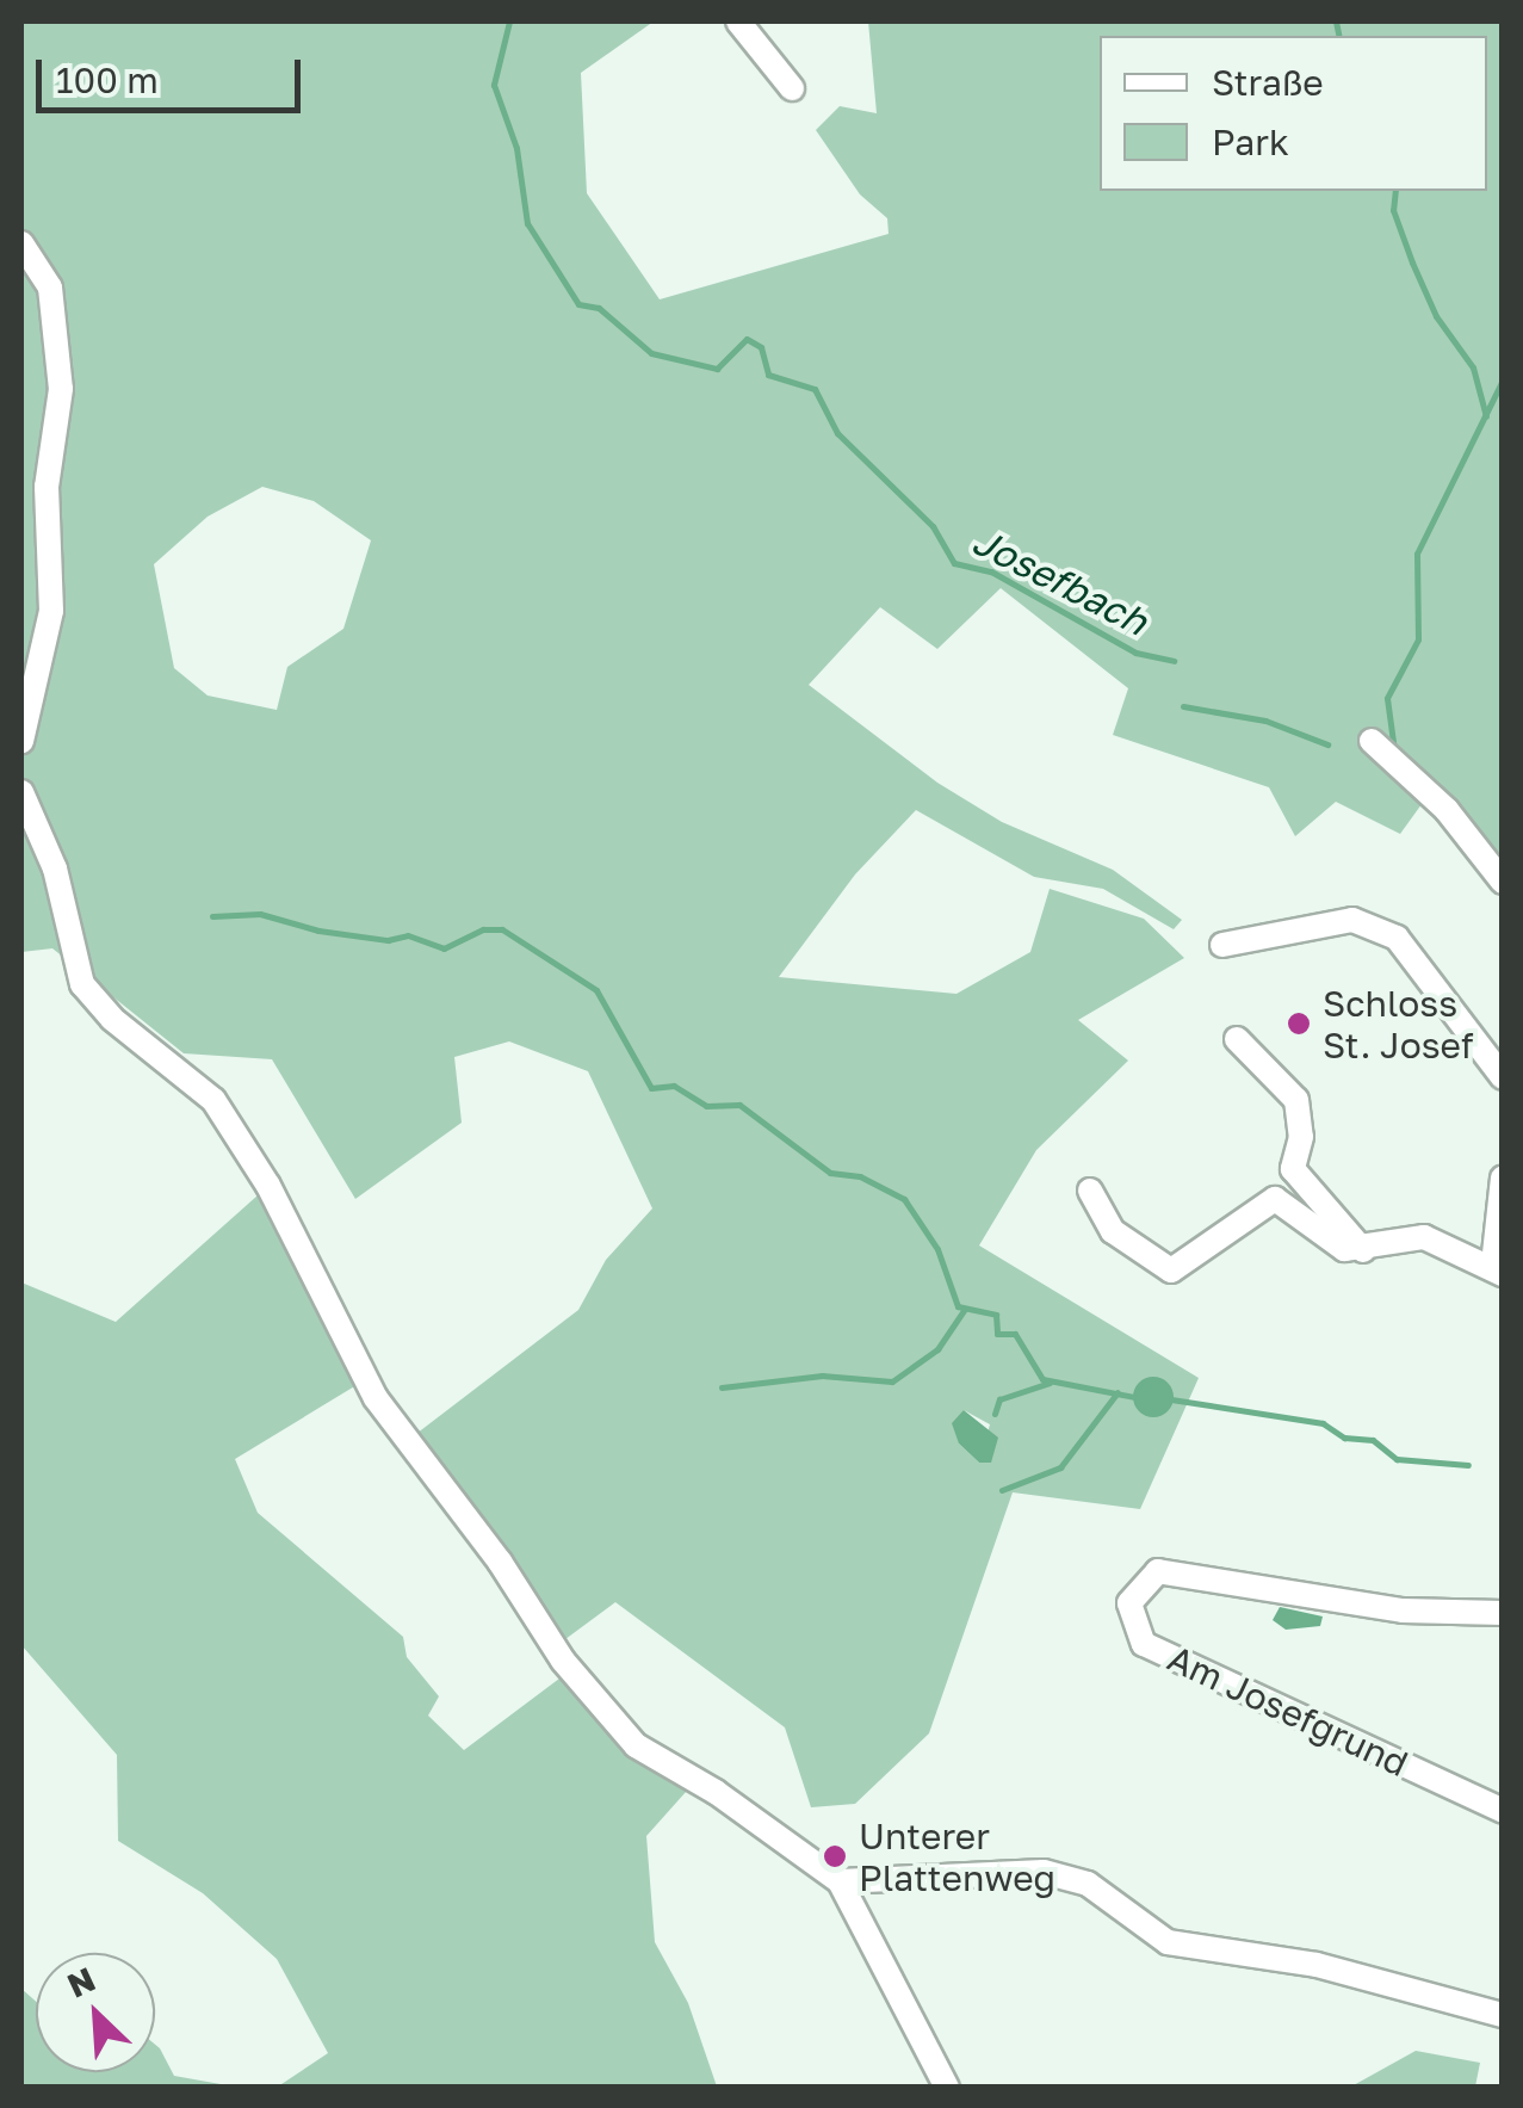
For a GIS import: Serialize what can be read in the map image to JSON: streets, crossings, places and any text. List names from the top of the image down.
{
  "streets": {
    "street": ["Am Josefgrund"]
  },
  "water": ["Josefbach"],
  "places": ["Schloss St. Josef", "Unterer Plattenweg"],
  "legend": ["Straße", "Park"],
  "scale_bar": "100 m",
  "north": "top left"
}
